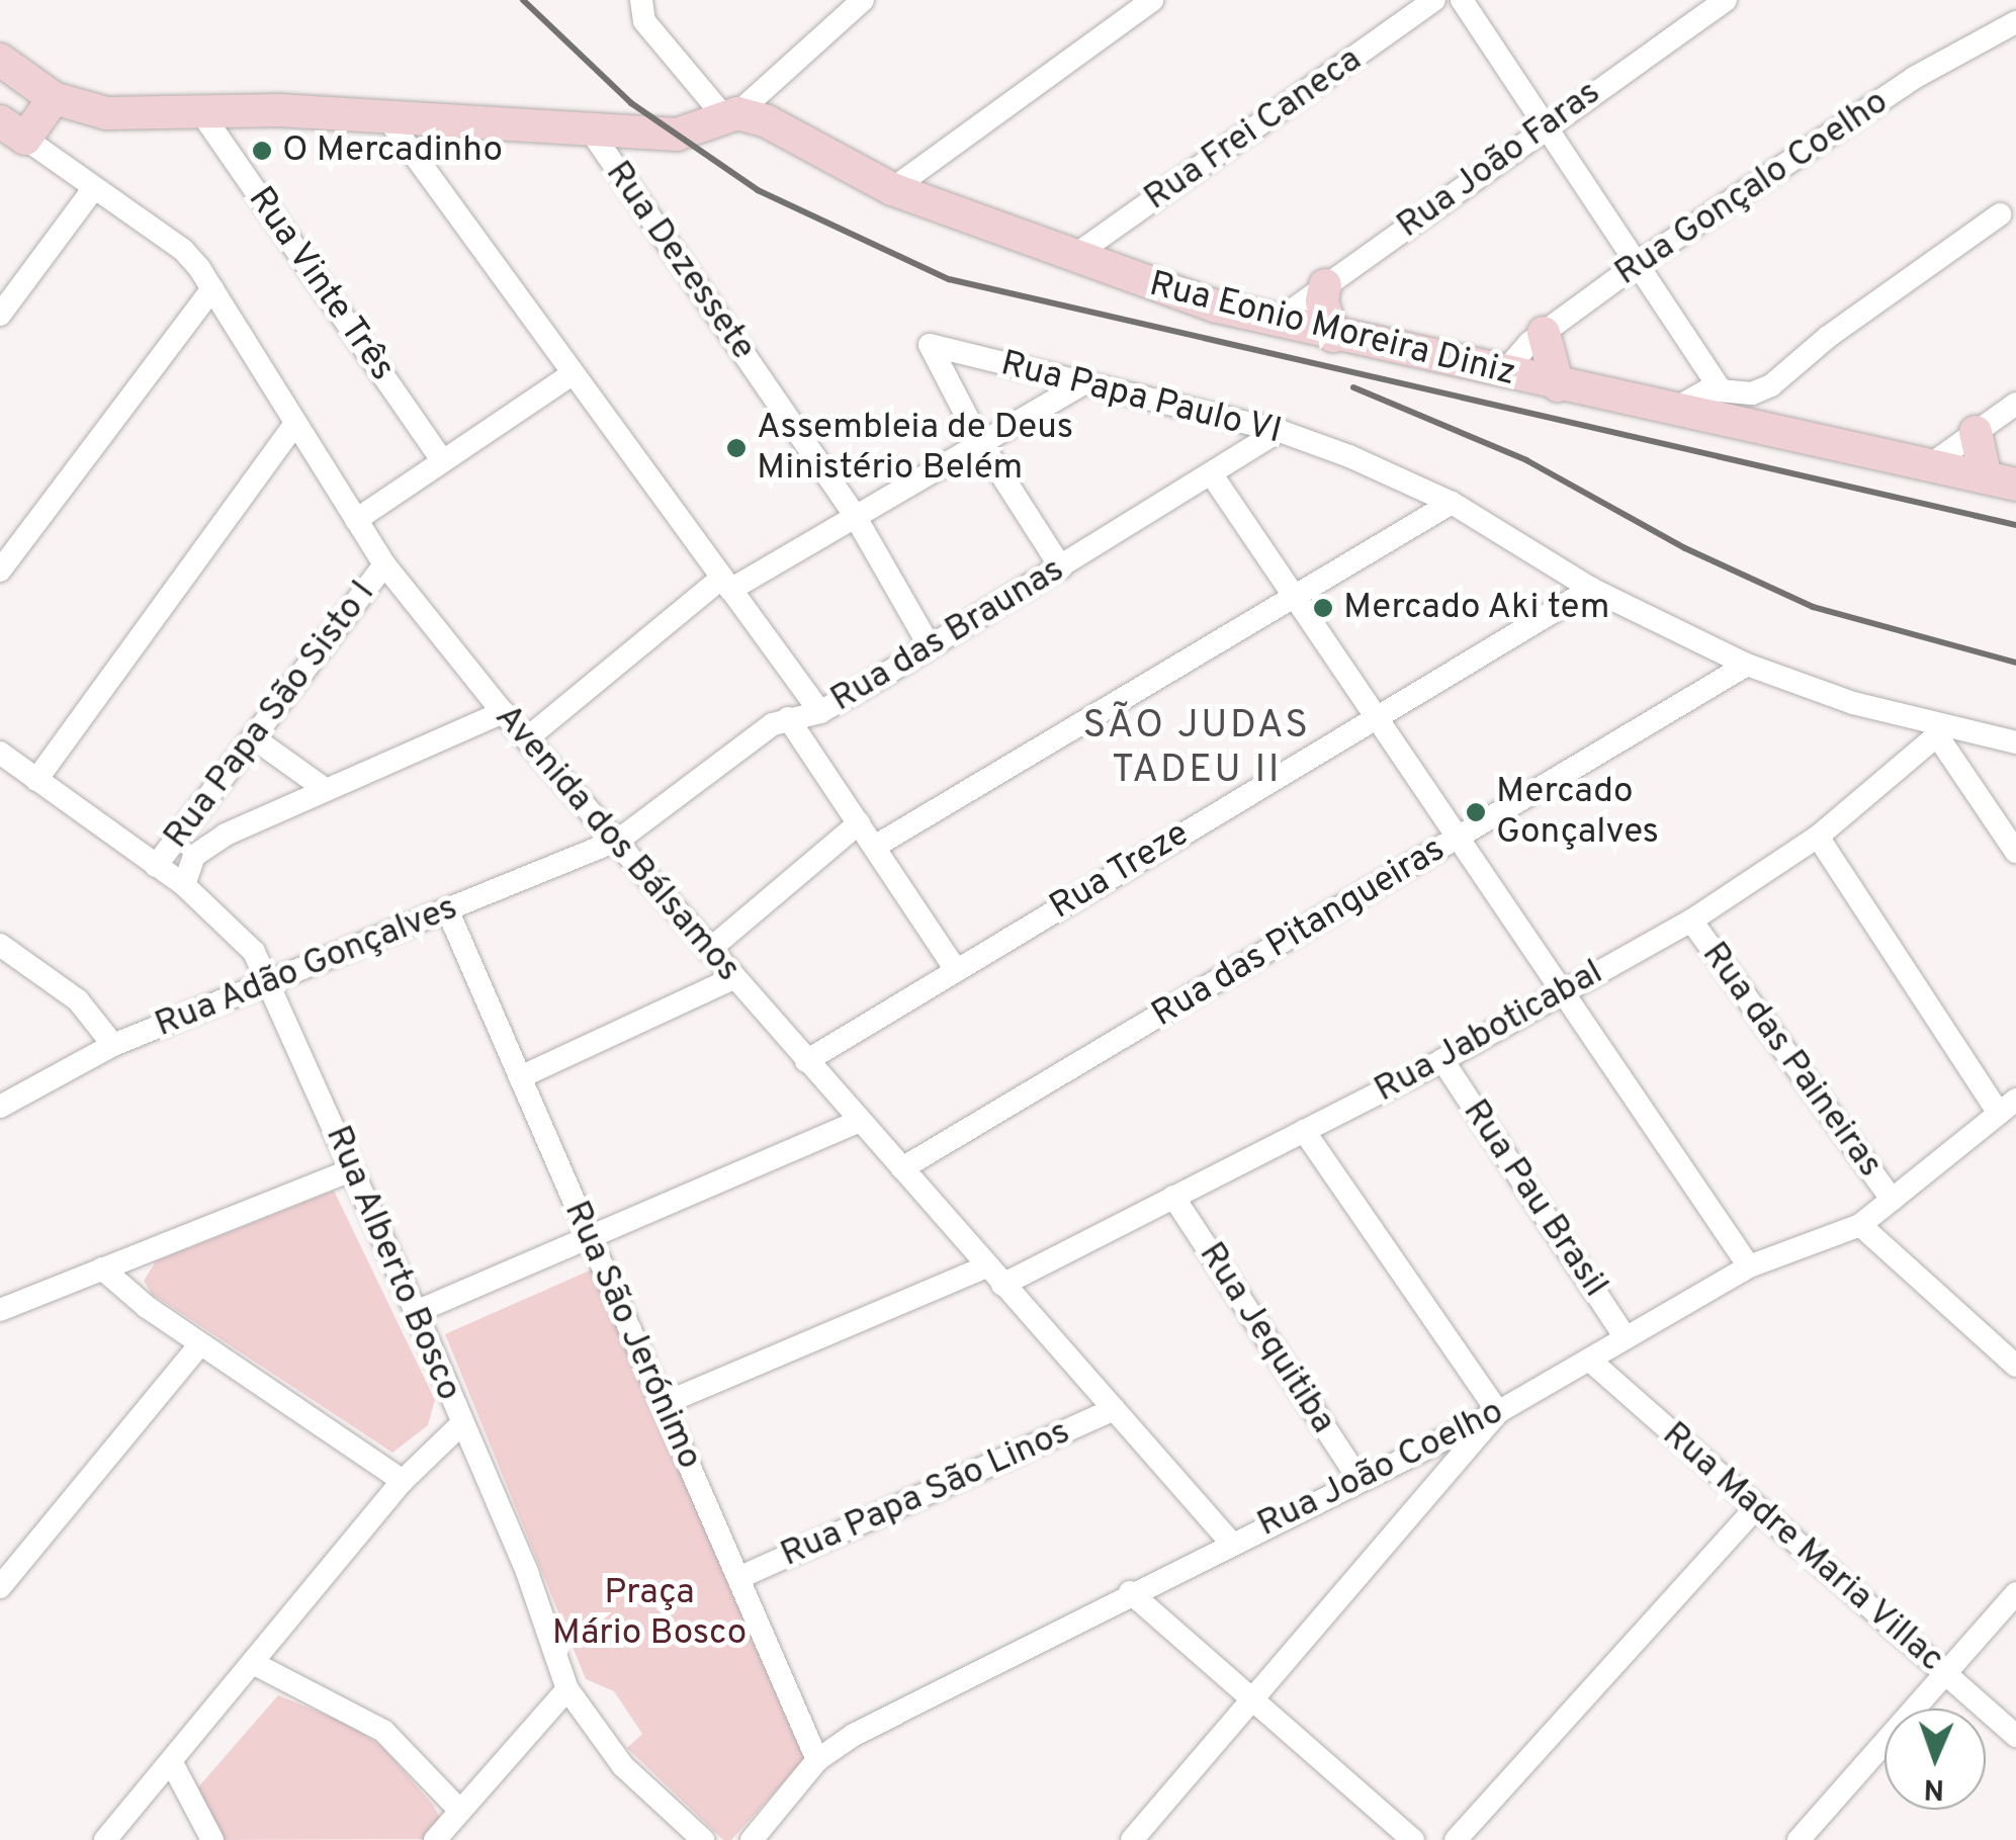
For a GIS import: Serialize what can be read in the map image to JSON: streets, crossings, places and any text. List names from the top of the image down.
{
  "streets": {
    "main road": ["Rua Eonio Moreira Diniz"],
    "street": [
      "Rua Frei Caneca",
      "Rua João Faras",
      "Rua Gonçalo Coelho",
      "Rua Dezessete",
      "Rua Vinte Três",
      "Rua Papa Paulo VI",
      "Rua das Braunas",
      "Rua Papa São Sisto I",
      "Avenida dos Bálsamos",
      "Rua Treze",
      "Rua das Pitangueiras",
      "Rua Adão Gonçalves",
      "Rua Jaboticabal",
      "Rua das Paineiras",
      "Rua Pau Brasil",
      "Rua Alberto Bosco",
      "Rua São Jerónimo",
      "Rua Jequitiba",
      "Rua João Coelho",
      "Rua Papa São Linos",
      "Rua Madre Maria Villac"
    ]
  },
  "crossings": [
    ["Rua Frei Caneca", "Rua Eonio Moreira Diniz"],
    ["Rua João Faras", "Rua Eonio Moreira Diniz"],
    ["Rua Gonçalo Coelho", "Rua Eonio Moreira Diniz"],
    ["Rua Dezessete", "Rua das Braunas"],
    ["Rua Papa Paulo VI", "Rua das Braunas"],
    ["Rua Papa Paulo VI", "Rua Treze"],
    ["Rua Papa Paulo VI", "Rua das Pitangueiras"],
    ["Rua Papa Paulo VI", "Rua Jaboticabal"],
    ["Rua das Braunas", "Avenida dos Bálsamos"],
    ["Rua das Braunas", "Rua Adão Gonçalves"],
    ["Rua Papa São Sisto I", "Avenida dos Bálsamos"],
    ["Rua Papa São Sisto I", "Rua Alberto Bosco"],
    ["Avenida dos Bálsamos", "Rua Treze"],
    ["Avenida dos Bálsamos", "Rua das Pitangueiras"],
    ["Avenida dos Bálsamos", "Rua Adão Gonçalves"],
    ["Avenida dos Bálsamos", "Rua Jaboticabal"],
    ["Avenida dos Bálsamos", "Rua João Coelho"],
    ["Avenida dos Bálsamos", "Rua Papa São Linos"],
    ["Rua Adão Gonçalves", "Rua Alberto Bosco"],
    ["Rua Adão Gonçalves", "Rua São Jerónimo"],
    ["Rua Jaboticabal", "Rua das Paineiras"],
    ["Rua Jaboticabal", "Rua Pau Brasil"],
    ["Rua Jaboticabal", "Rua São Jerónimo"],
    ["Rua Jaboticabal", "Rua Jequitiba"],
    ["Rua das Paineiras", "Rua João Coelho"],
    ["Rua Pau Brasil", "Rua João Coelho"],
    ["Rua São Jerónimo", "Rua João Coelho"],
    ["Rua São Jerónimo", "Rua Papa São Linos"],
    ["Rua Jequitiba", "Rua João Coelho"],
    ["Rua João Coelho", "Rua Madre Maria Villac"]
  ],
  "districts": ["SÃO JUDAS TADEU II"],
  "parks": ["Praça Mário Bosco"],
  "places": [
    "O Mercadinho",
    "Assembleia de Deus Ministério Belém",
    "Mercado Aki tem",
    "Mercado Gonçalves"
  ],
  "north": "bottom"
}
